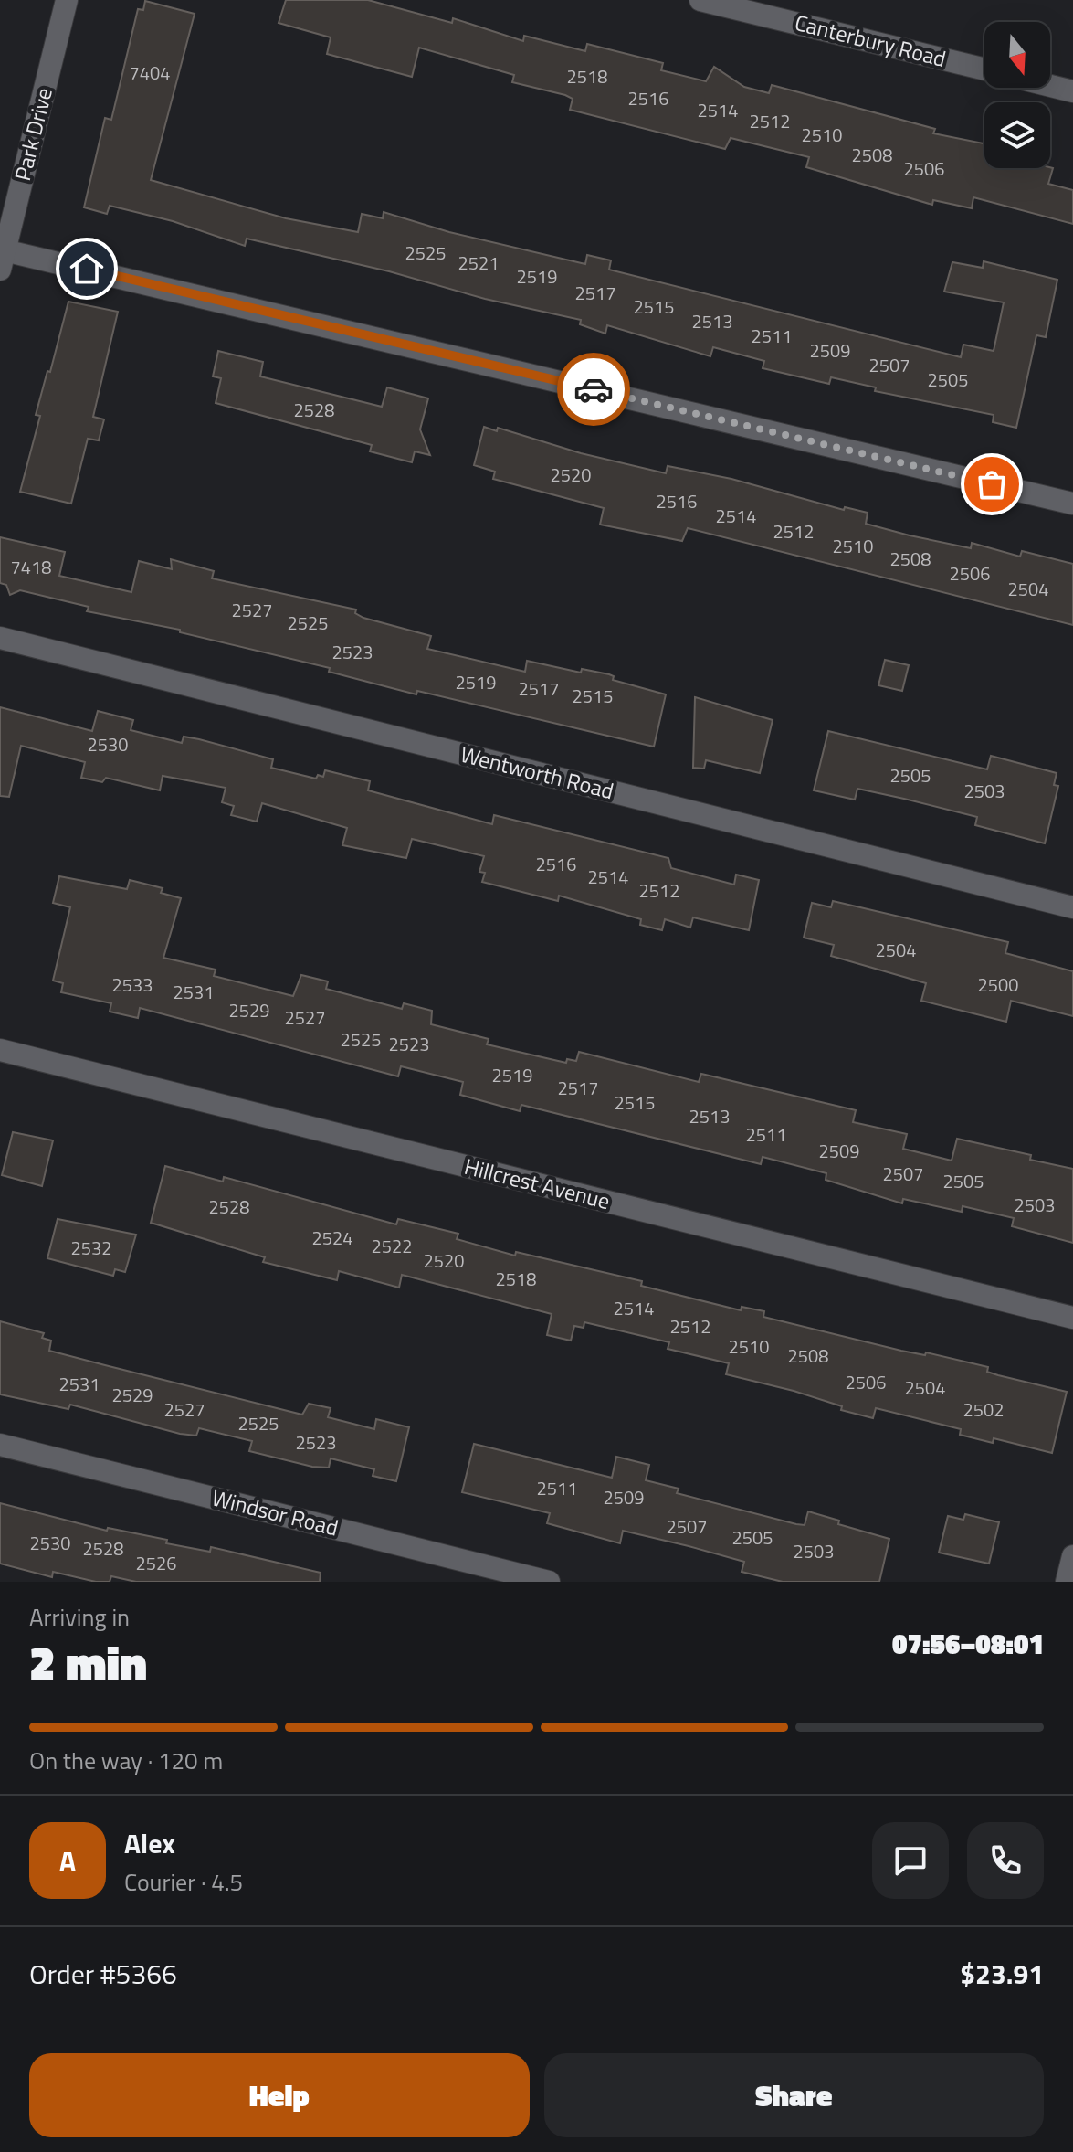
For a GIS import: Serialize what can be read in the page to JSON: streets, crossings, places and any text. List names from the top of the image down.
{
  "streets": {
    "street": [
      "Canterbury Road",
      "Park Drive",
      "Wentworth Road",
      "Hillcrest Avenue",
      "Windsor Road"
    ]
  },
  "house_numbers": [
    "7404",
    "2518",
    "2516",
    "2514",
    "2512",
    "2510",
    "2508",
    "2506",
    "2525",
    "2521",
    "2519",
    "2517",
    "2515",
    "2513",
    "2511",
    "2509",
    "2507",
    "2505",
    "2528",
    "2520",
    "2516",
    "2514",
    "2512",
    "2510",
    "2508",
    "7418",
    "2506",
    "2504",
    "2527",
    "2525",
    "2523",
    "2519",
    "2517",
    "2515",
    "2530",
    "2505",
    "2503",
    "2516",
    "2514",
    "2512",
    "2504",
    "2533",
    "2500",
    "2531",
    "2529",
    "2527",
    "2525",
    "2523",
    "2519",
    "2517",
    "2515",
    "2513",
    "2511",
    "2509",
    "2507",
    "2505",
    "2503",
    "2528",
    "2524",
    "2522",
    "2532",
    "2520",
    "2518",
    "2514",
    "2512",
    "2510",
    "2508",
    "2506",
    "2531",
    "2504",
    "2529",
    "2527",
    "2502",
    "2525",
    "2523",
    "2511",
    "2509",
    "2507",
    "2505",
    "2530",
    "2528",
    "2503",
    "2526"
  ],
  "north": "bottom",
  "page": {
    "heading": ["2 min", "Arriving in", "07:56–08:01"],
    "panel": [
      "Alex",
      "Courier · 4.5",
      "Order #5366",
      "$23.91"
    ],
    "bar": "On the way · 120 m",
    "round": "A",
    "buttons": ["Help", "Share"]
  }
}
